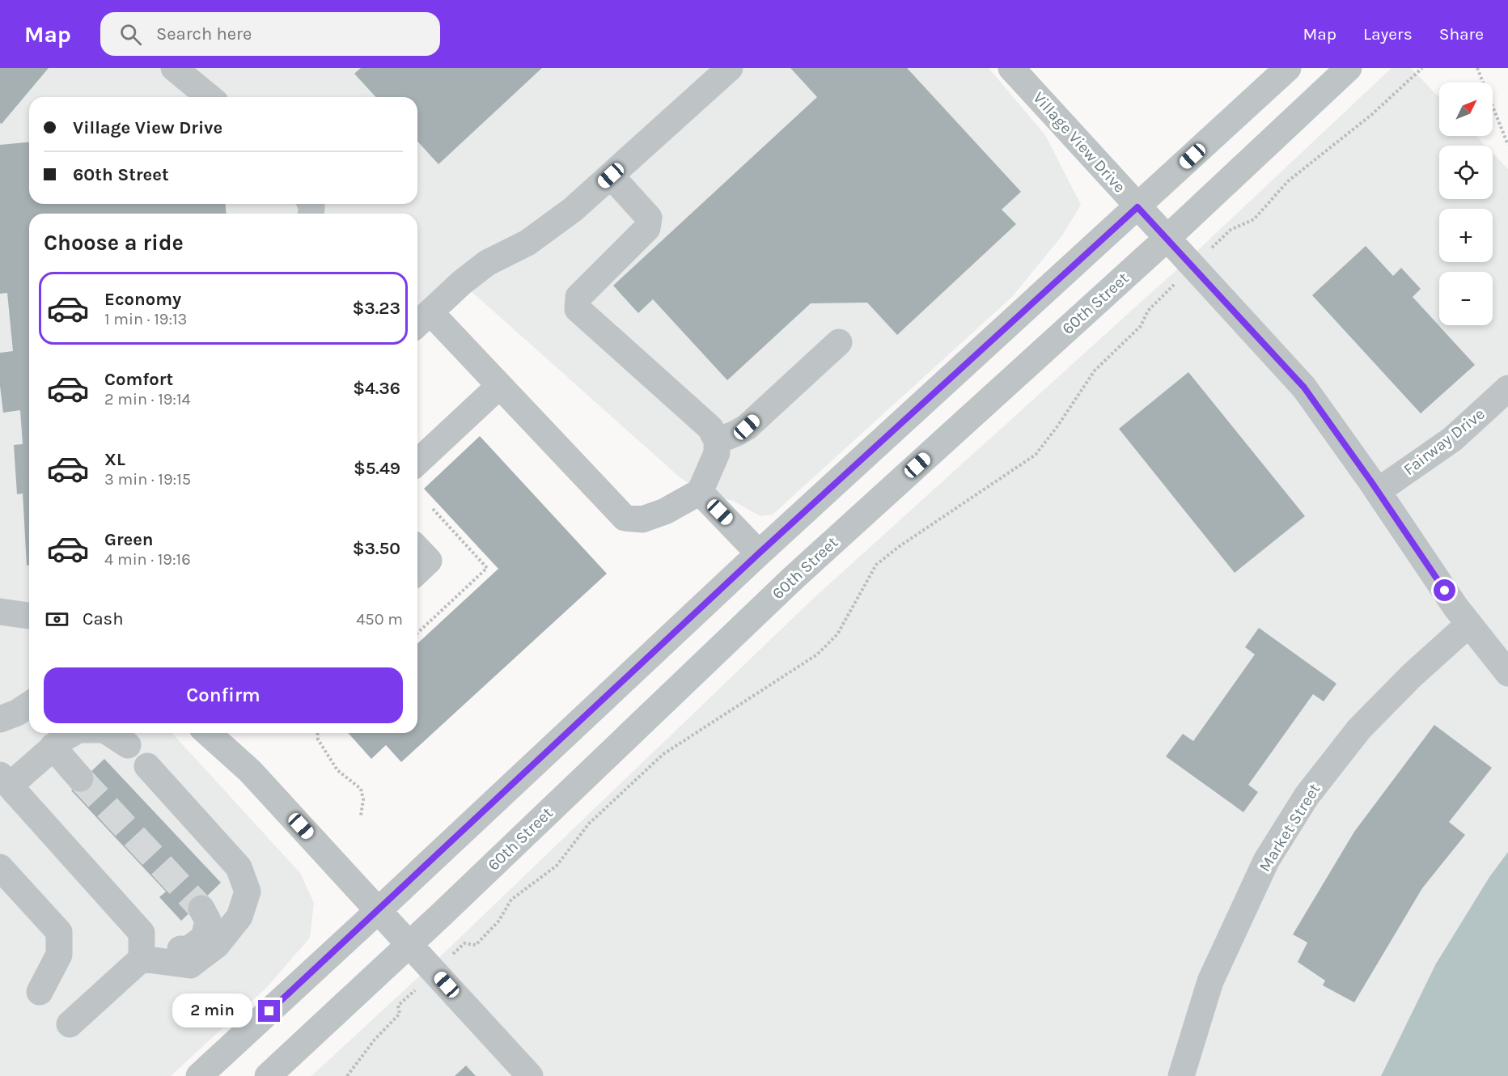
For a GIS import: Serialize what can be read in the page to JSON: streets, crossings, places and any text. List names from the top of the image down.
{
  "streets": {
    "street": [
      "Village View Drive",
      "60th Street",
      "Fairway Drive",
      "Market Street"
    ]
  },
  "crossings": [
    ["Village View Drive", "60th Street"],
    ["Village View Drive", "Fairway Drive"],
    ["Village View Drive", "Market Street"]
  ],
  "north": "top right",
  "page": {
    "header": "Map",
    "search": "Search here",
    "nav": ["Map", "Layers", "Share"],
    "map_buttons": ["+", "−"],
    "banner": ["Village View Drive", "60th Street"],
    "heading": "Choose a ride",
    "list": [
      {
        "name": "Economy",
        "note": "1 min · 19:13",
        "value": "$3.23"
      },
      {
        "name": "Comfort",
        "note": "2 min · 19:14",
        "value": "$4.36"
      },
      {
        "name": "XL",
        "note": "3 min · 19:15",
        "value": "$5.49"
      },
      {
        "name": "Green",
        "note": "4 min · 19:16",
        "value": "$3.50"
      }
    ],
    "pay": ["Cash", "450 m"],
    "buttons": "Confirm",
    "bubble": "2 min"
  }
}
